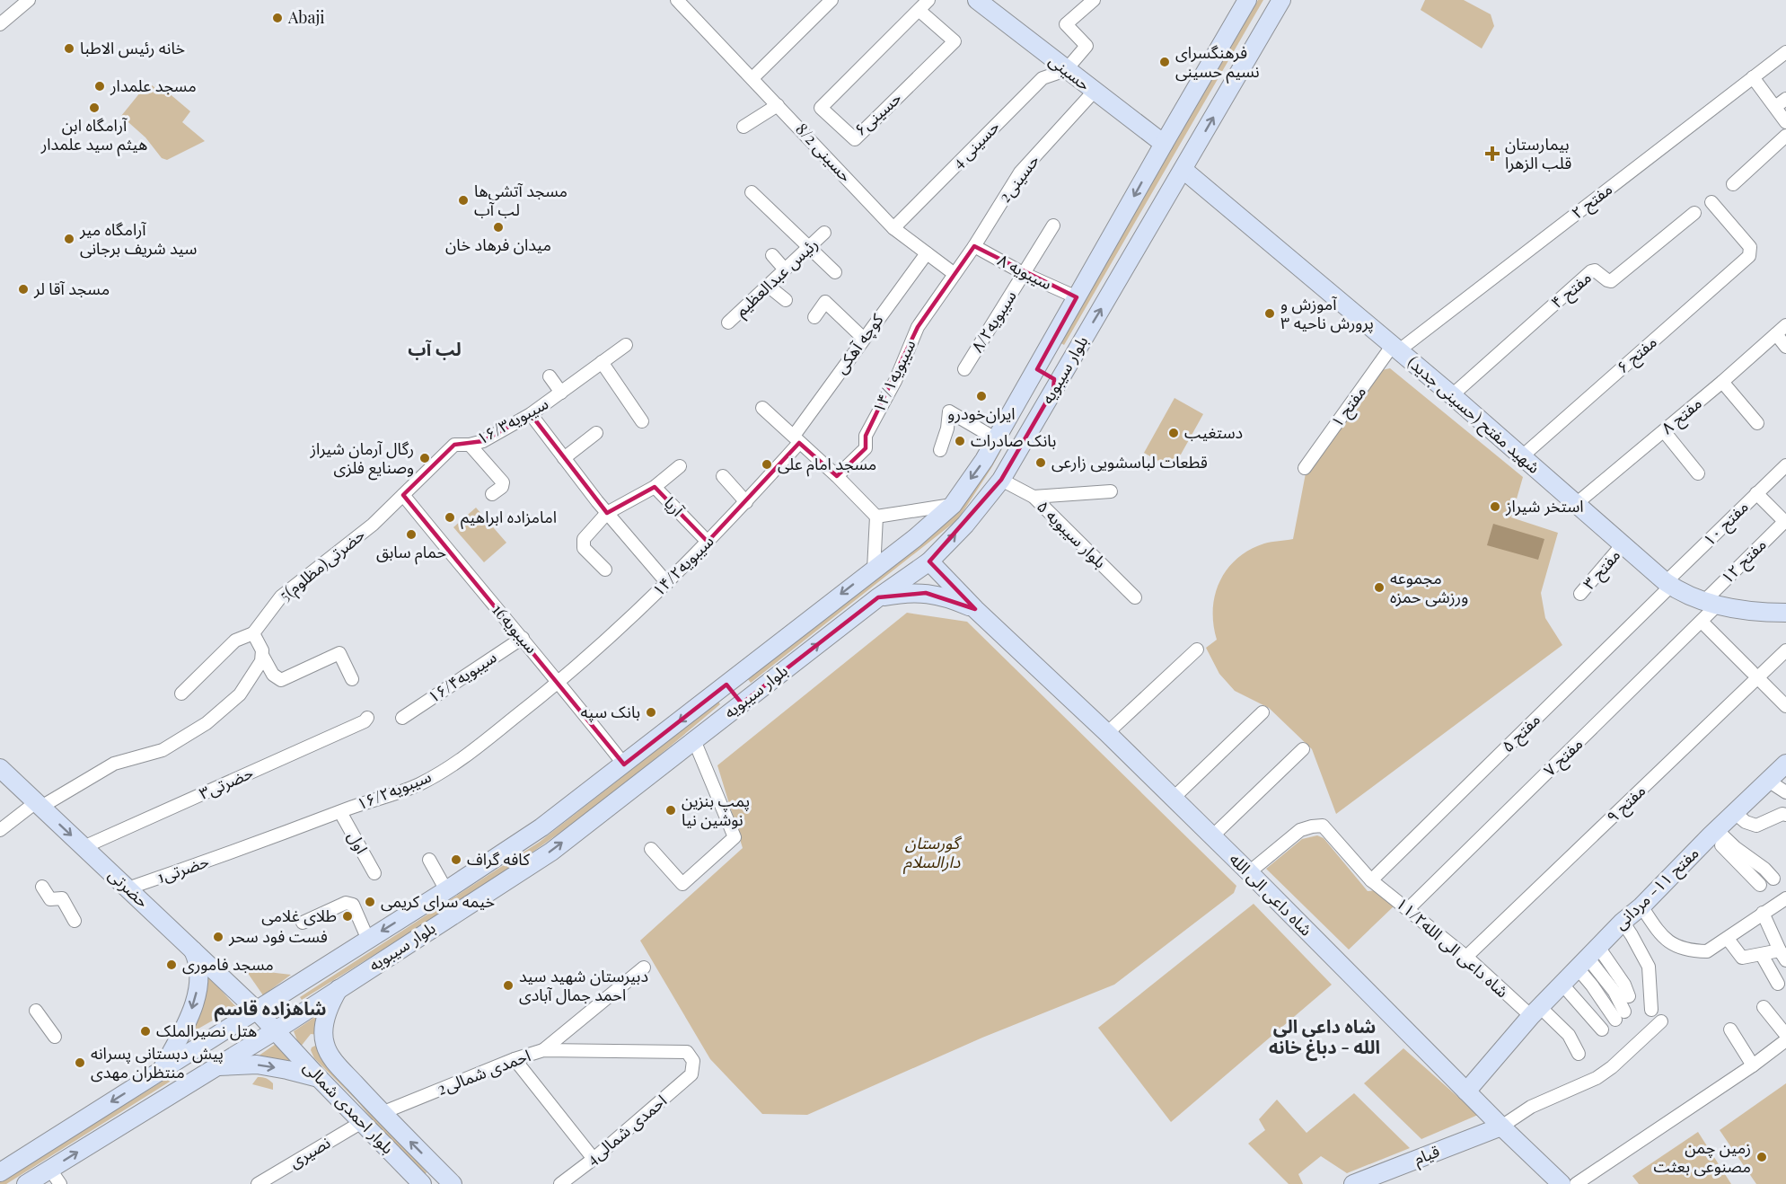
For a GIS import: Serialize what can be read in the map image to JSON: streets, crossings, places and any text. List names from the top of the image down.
{
  "streets": {
    "main road": [
      "حسینی",
      "بلوار سیبویه",
      "شهید مفتح (حسینی جدید)",
      "حضرتی",
      "مفتح ۱۱- مردانی",
      "شاه داعی الی الله",
      "بلوار احمدی شمالی",
      "قیام"
    ],
    "street": [
      "حسینی۶",
      "حسینی 4",
      "8/2 حسینی",
      "حسینی2",
      "مفتح ۲",
      "سیبویه ۸",
      "رئیس عبدالعظیم",
      "مفتح ۴",
      "سیبویه۸/۲",
      "کوچه آهکی",
      "مفتح ۶",
      "سیبویه۱۴/۱",
      "مفتح ۱",
      "مفتح ۸",
      "سیبویه۱۶/۳",
      "آریا",
      "مفتح ۱۰",
      "بلوار سیبویه ۵",
      "مفتح ۱۲",
      "5حضرتی(مظلوم)",
      "سیبویه۱۴/۲",
      "مفتح ۳",
      "سیبویه16",
      "سیبویه۱۶/۴",
      "مفتح ۵",
      "مفتح ۷",
      "حضرتی۳",
      "سیبویه۱۶/۲",
      "مفتح ۹",
      "اول",
      "1حضرتی",
      "۱۱/۲شاه داعی الی الله",
      "2احمدی شمالی",
      "4احمدی شمالی",
      "نصیری"
    ]
  },
  "crossings": [
    ["حسینی", "حسینی 4"],
    ["حسینی", "حسینی2"],
    ["حسینی", "بلوار سیبویه"],
    ["حسینی 4", "8/2 حسینی"],
    ["8/2 حسینی", "حسینی2"],
    ["8/2 حسینی", "کوچه آهکی"],
    ["8/2 حسینی", "سیبویه۱۴/۱"],
    ["حسینی2", "سیبویه ۸"],
    ["حسینی2", "سیبویه۱۴/۱"],
    ["مفتح ۲", "مفتح ۱"],
    ["مفتح ۲", "شهید مفتح (حسینی جدید)"],
    ["سیبویه ۸", "سیبویه۸/۲"],
    ["سیبویه ۸", "بلوار سیبویه"],
    ["مفتح ۴", "شهید مفتح (حسینی جدید)"],
    ["کوچه آهکی", "سیبویه۱۴/۲"],
    ["مفتح ۶", "شهید مفتح (حسینی جدید)"],
    ["بلوار سیبویه", "شهید مفتح (حسینی جدید)"],
    ["بلوار سیبویه", "بلوار سیبویه ۵"],
    ["بلوار سیبویه", "سیبویه16"],
    ["بلوار سیبویه", "حضرتی"],
    ["بلوار سیبویه", "شاه داعی الی الله"],
    ["بلوار سیبویه", "بلوار احمدی شمالی"],
    ["مفتح ۱", "شهید مفتح (حسینی جدید)"],
    ["شهید مفتح (حسینی جدید)", "مفتح ۸"],
    ["شهید مفتح (حسینی جدید)", "مفتح ۱۰"],
    ["شهید مفتح (حسینی جدید)", "مفتح ۱۲"],
    ["شهید مفتح (حسینی جدید)", "مفتح ۳"],
    ["شهید مفتح (حسینی جدید)", "مفتح ۵"],
    ["شهید مفتح (حسینی جدید)", "مفتح ۷"],
    ["سیبویه۱۶/۳", "5حضرتی(مظلوم)"],
    ["سیبویه۱۶/۳", "سیبویه16"],
    ["آریا", "سیبویه۱۴/۲"],
    ["مفتح ۱۰", "مفتح ۵"],
    ["مفتح ۱۲", "مفتح ۷"],
    ["5حضرتی(مظلوم)", "سیبویه16"],
    ["سیبویه۱۴/۲", "سیبویه16"],
    ["سیبویه۱۴/۲", "سیبویه۱۶/۲"],
    ["سیبویه16", "سیبویه۱۶/۴"],
    ["سیبویه16", "سیبویه۱۶/۲"],
    ["مفتح ۵", "۱۱/۲شاه داعی الی الله"],
    ["مفتح ۷", "۱۱/۲شاه داعی الی الله"],
    ["حضرتی۳", "حضرتی"],
    ["سیبویه۱۶/۲", "اول"],
    ["سیبویه۱۶/۲", "1حضرتی"],
    ["مفتح ۹", "۱۱/۲شاه داعی الی الله"],
    ["1حضرتی", "حضرتی"],
    ["حضرتی", "بلوار احمدی شمالی"],
    ["مفتح ۱۱- مردانی", "شاه داعی الی الله"],
    ["مفتح ۱۱- مردانی", "۱۱/۲شاه داعی الی الله"],
    ["شاه داعی الی الله", "۱۱/۲شاه داعی الی الله"],
    ["شاه داعی الی الله", "قیام"],
    ["2احمدی شمالی", "بلوار احمدی شمالی"],
    ["2احمدی شمالی", "4احمدی شمالی"],
    ["بلوار احمدی شمالی", "نصیری"]
  ],
  "districts": ["لب آب", "شاهزاده قاسم", "شاه داعی الی الله - دباغ خانه"],
  "parks": ["گورستان دارالسلام"],
  "places": {
    "other": [
      "Abaji",
      "خانه رئیس الاطبا",
      "فرهنگسرای نسیم حسینی",
      "مسجد علمدار",
      "آرامگاه ابن هیثم سید علمدار",
      "مسجد آتشی‌ها لب آب",
      "میدان فرهاد خان",
      "آرامگاه میر سید شریف برجانی",
      "مسجد آقا لر",
      "آموزش و پرورش ناحیه ۳",
      "ایران‌خودرو",
      "دستغیب",
      "بانک صادرات",
      "رگال آرمان شیراز وصنایع فلزی",
      "قطعات لباسشویی زارعی",
      "مسجد امام علی",
      "استخر شیراز",
      "امامزاده ابراهیم",
      "حمام سابق",
      "مجموعه ورزشی حمزه",
      "بانک سپه",
      "پمپ بنزین نوشین نیا",
      "کافه گراف",
      "خیمه سرای کریمی",
      "طلای غلامی",
      "فست فود سحر",
      "مسجد فاموری",
      "دبیرستان شهید سید احمد جمال آبادی",
      "هتل نصیرالملک",
      "پیش دبستانی پسرانه منتظران مهدی",
      "زمین چمن مصنوعی بعثت"
    ],
    "health": ["بیمارستان قلب الزهرا"]
  }
}
